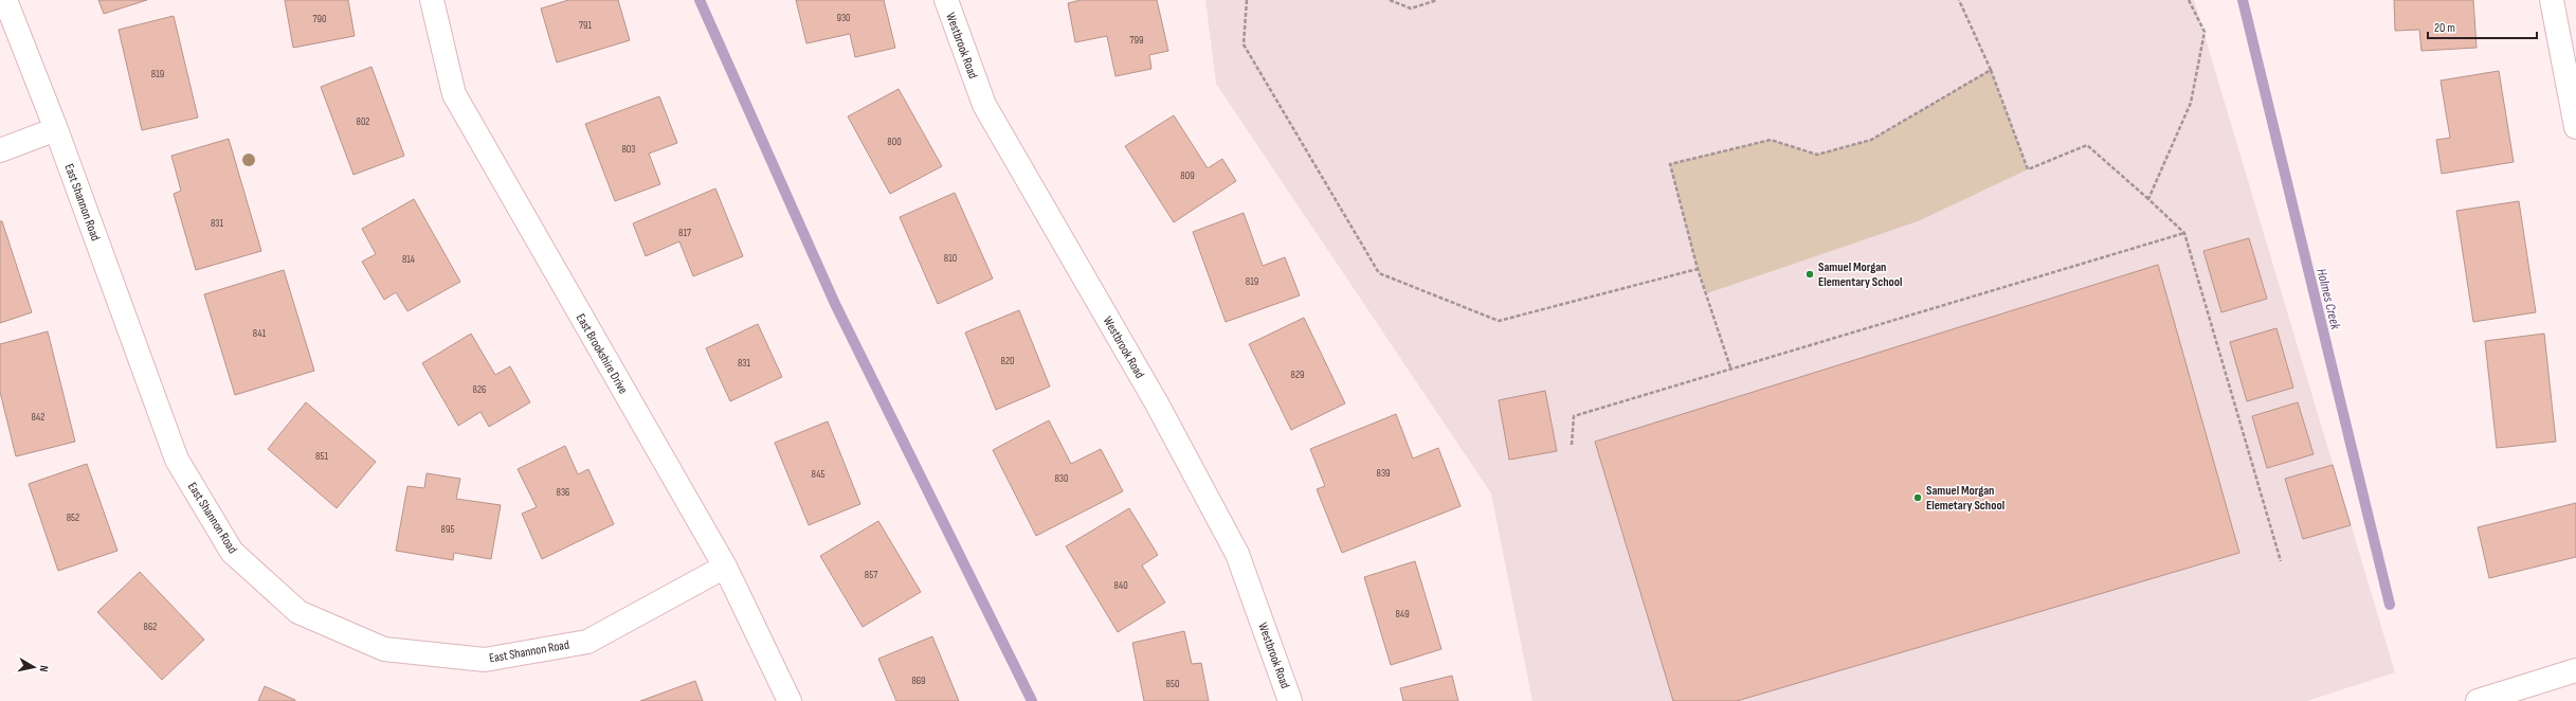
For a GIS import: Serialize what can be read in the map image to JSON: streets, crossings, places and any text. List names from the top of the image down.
{
  "streets": {
    "street": ["Westbrook Road", "East Shannon Road", "East Brookshire Drive"]
  },
  "crossings": [
    ["East Shannon Road", "East Brookshire Drive"]
  ],
  "water": ["Holmes Creek"],
  "places": ["Samuel Morgan Elementary School", "Samuel Morgan Elemetary School"],
  "house_numbers": [
    "930",
    "790",
    "791",
    "799",
    "819",
    "802",
    "800",
    "803",
    "809",
    "831",
    "817",
    "810",
    "814",
    "819",
    "841",
    "820",
    "831",
    "829",
    "826",
    "842",
    "851",
    "839",
    "845",
    "830",
    "836",
    "852",
    "895",
    "857",
    "840",
    "849",
    "862",
    "869",
    "850"
  ],
  "scale_bar": "20 m",
  "north": "right"
}
